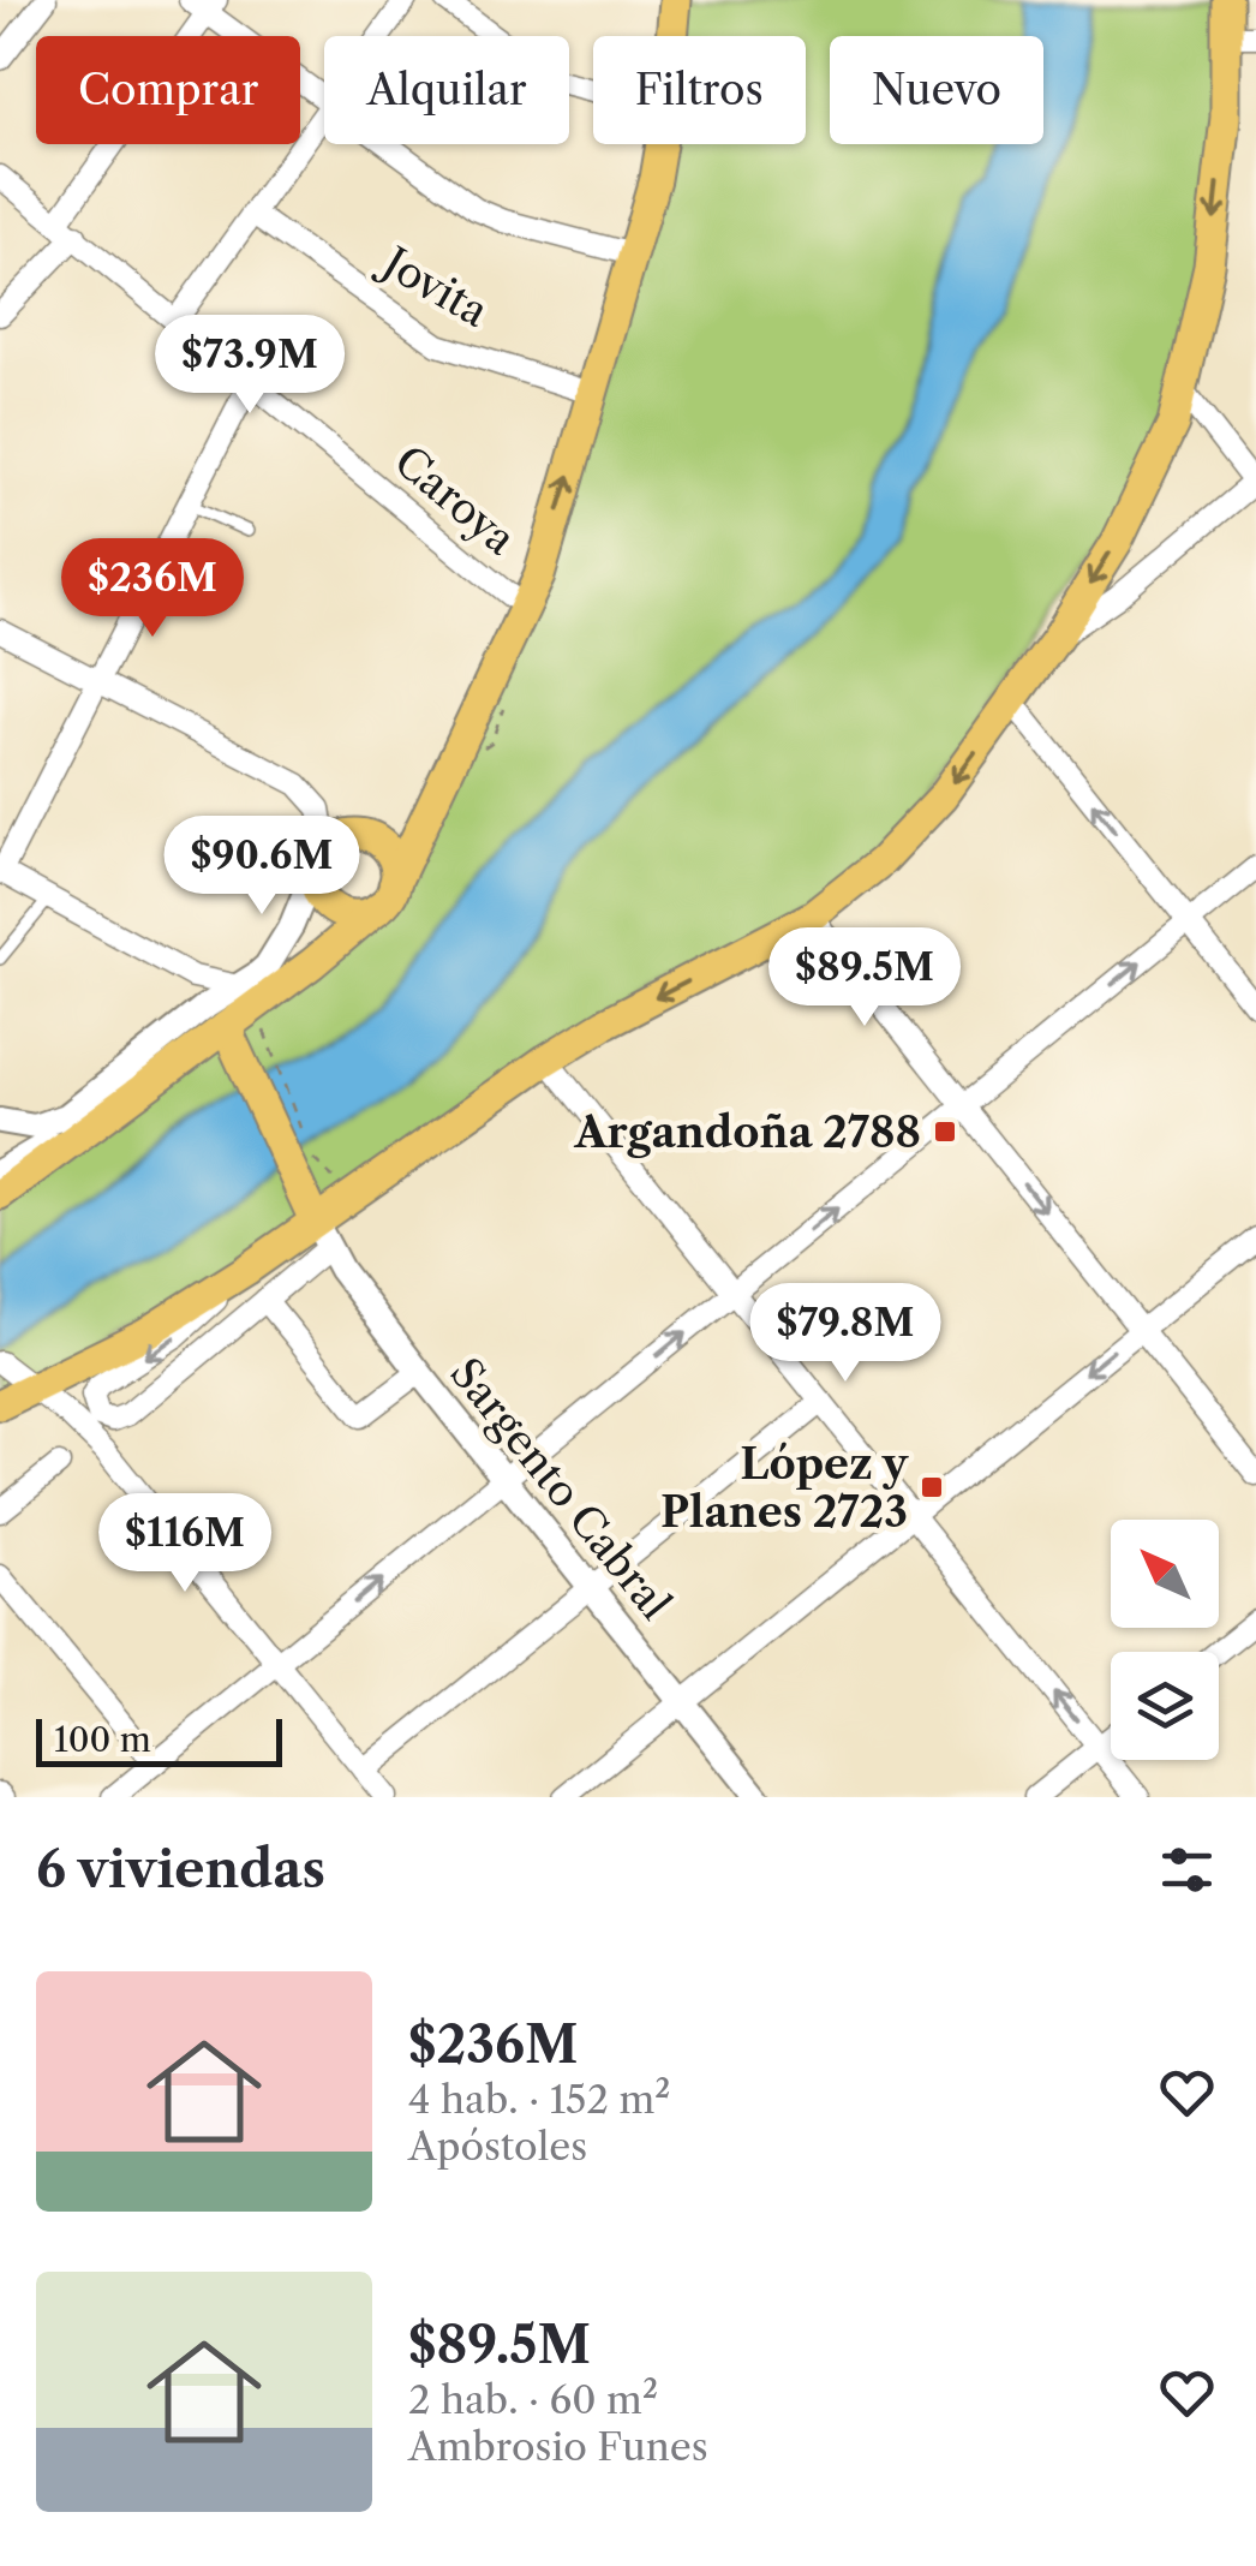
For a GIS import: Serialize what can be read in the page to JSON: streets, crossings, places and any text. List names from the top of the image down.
{
  "streets": {
    "street": ["Jovita", "Caroya", "Sargento Cabral"]
  },
  "places": {
    "transit": ["Argandoña 2788", "López y Planes 2723"]
  },
  "scale_bar": "100 m",
  "north": "top left",
  "page": {
    "chip": [
      "Comprar",
      "Alquilar",
      "Filtros",
      "Nuevo"
    ],
    "price": [
      "$73.9M",
      "$236M",
      "$90.6M",
      "$89.5M",
      "$79.8M",
      "$116M"
    ],
    "scale": "100 m",
    "heading": "6 viviendas",
    "list": [
      {
        "name": "$236M",
        "note": "4 hab. · 152 m² · Apóstoles"
      },
      {
        "name": "$89.5M",
        "note": "2 hab. · 60 m² · Ambrosio Funes"
      }
    ]
  }
}
